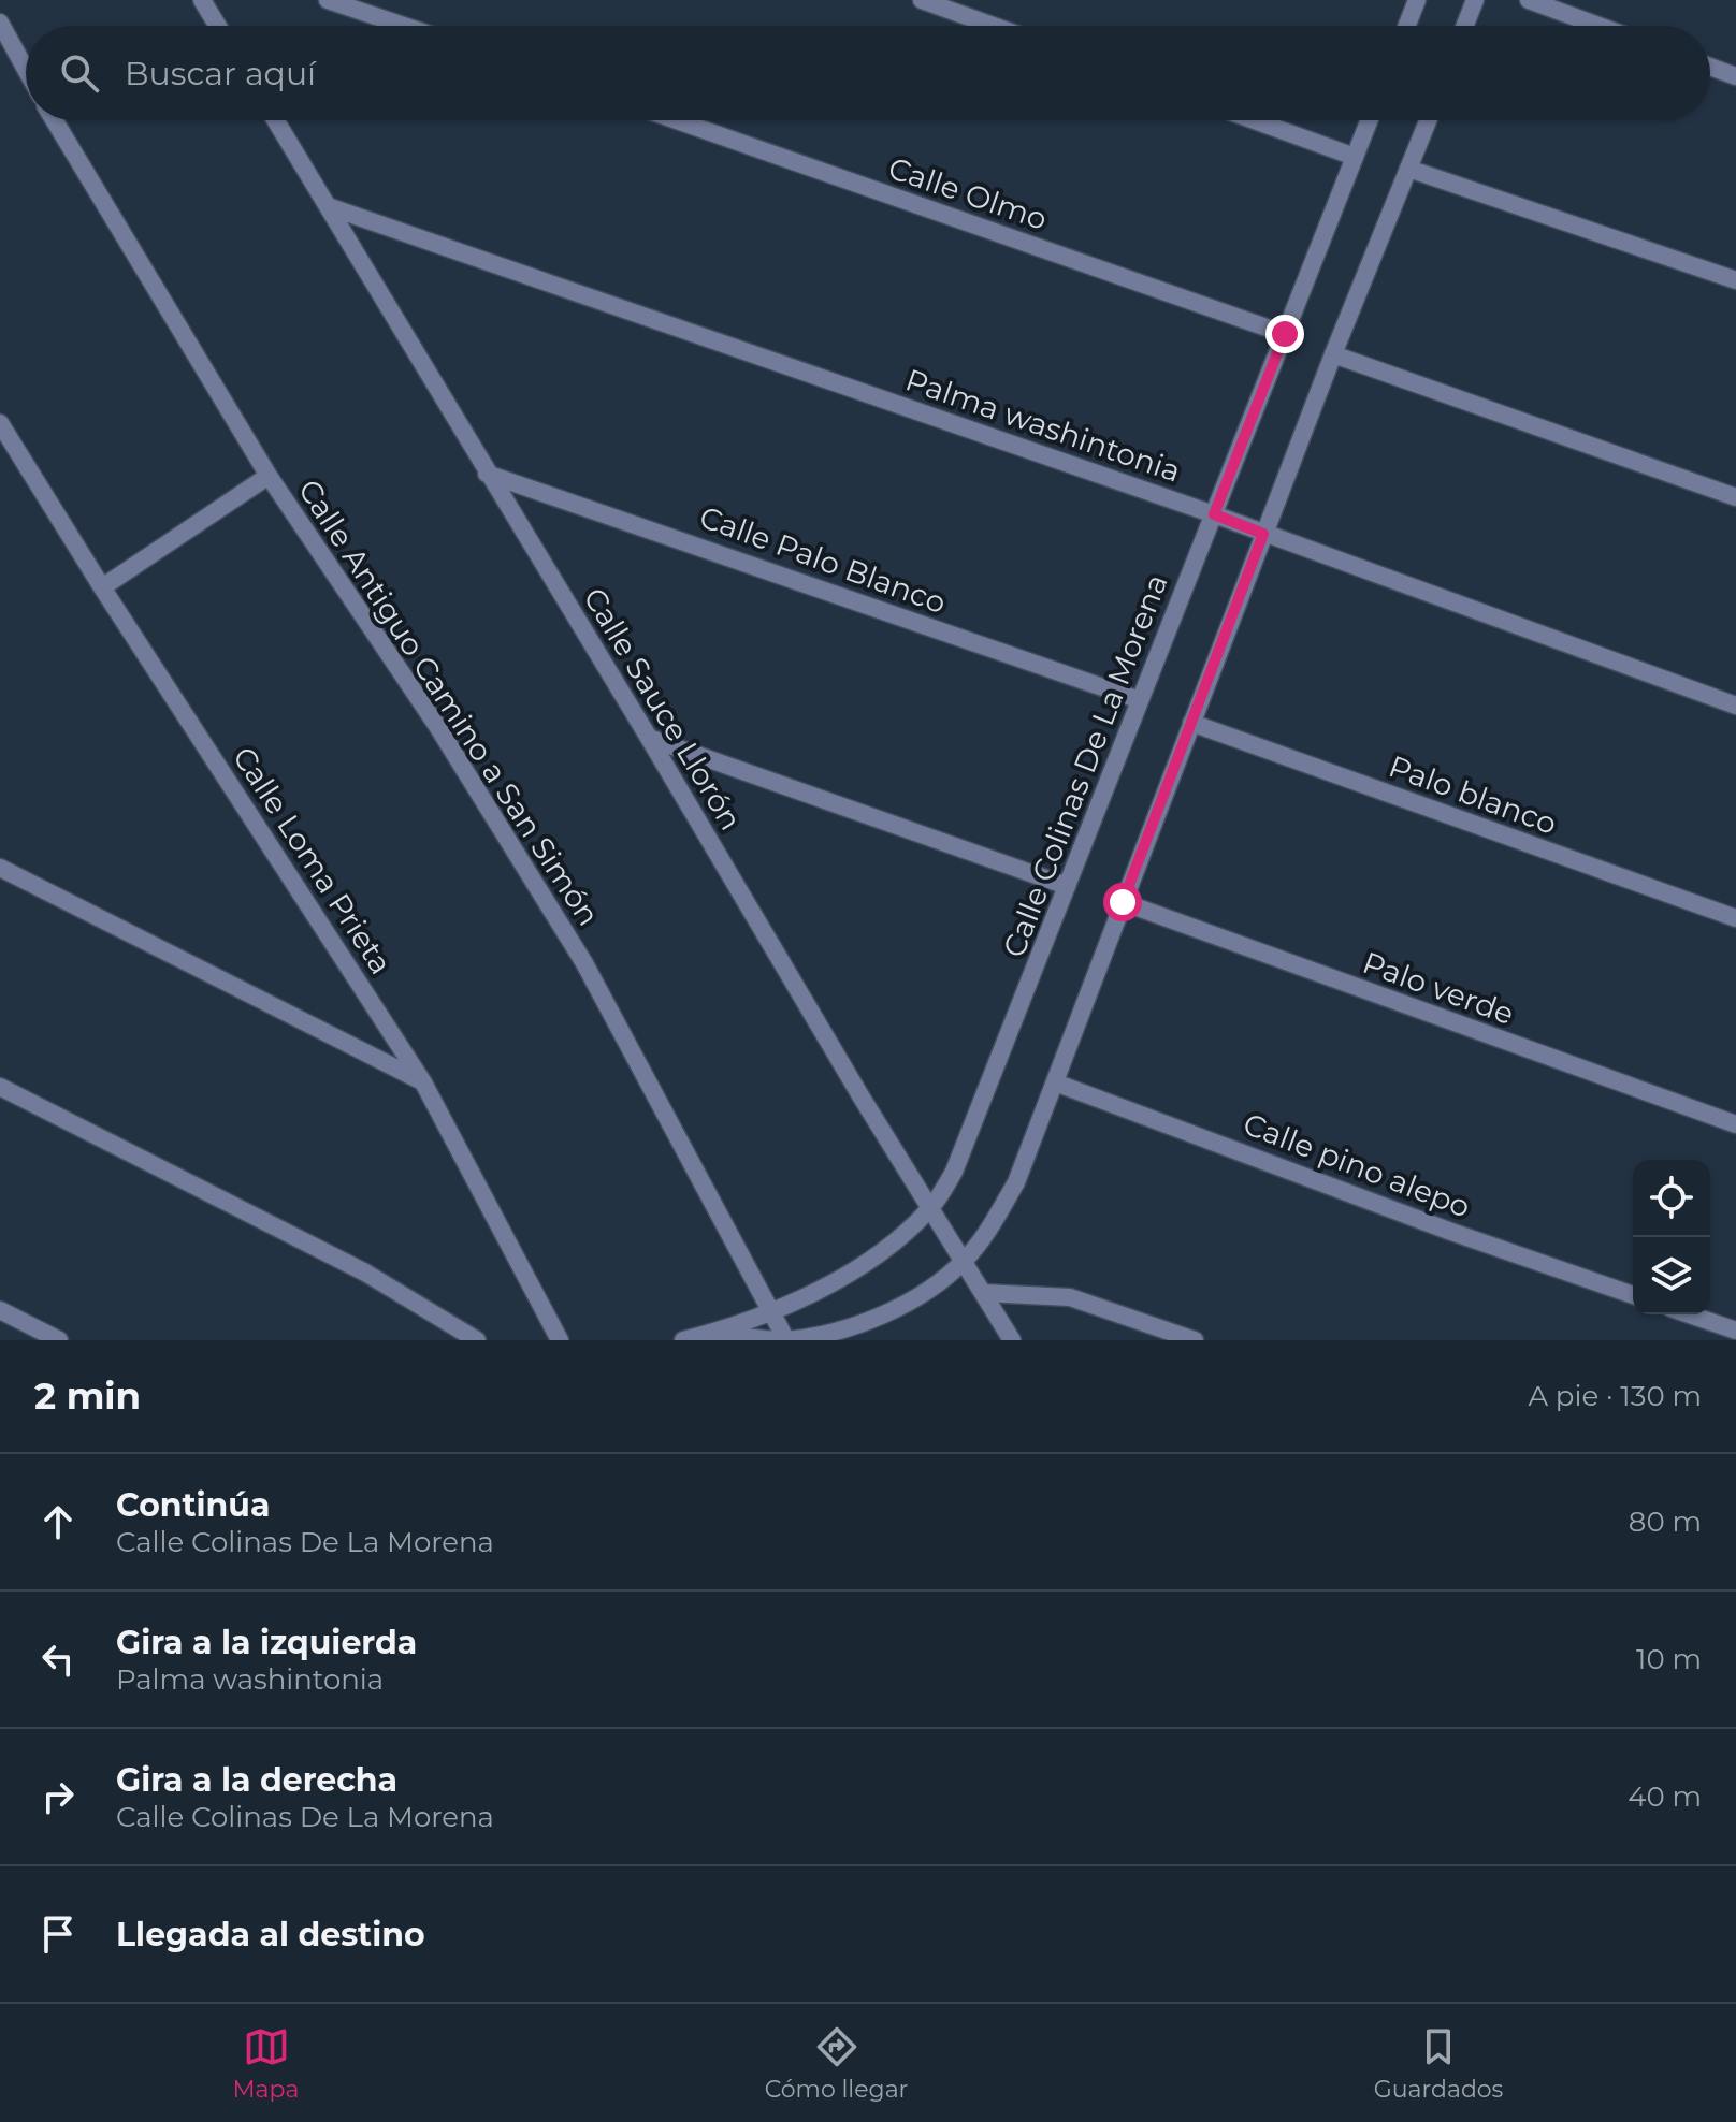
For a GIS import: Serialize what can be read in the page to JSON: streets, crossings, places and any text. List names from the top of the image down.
{
  "streets": {
    "street": [
      "Calle Olmo",
      "Palma washintonia",
      "Calle Palo Blanco",
      "Calle Antiguo Camino a San Simón",
      "Calle Sauce Llorón",
      "Calle Colinas De La Morena",
      "Palo blanco",
      "Calle Loma Prieta",
      "Palo verde",
      "Calle pino alepo"
    ]
  },
  "crossings": [
    ["Calle Olmo", "Calle Colinas De La Morena"],
    ["Palma washintonia", "Calle Sauce Llorón"],
    ["Palma washintonia", "Calle Colinas De La Morena"],
    ["Calle Palo Blanco", "Calle Sauce Llorón"],
    ["Calle Palo Blanco", "Calle Colinas De La Morena"],
    ["Calle Antiguo Camino a San Simón", "Calle Colinas De La Morena"],
    ["Calle Sauce Llorón", "Calle Colinas De La Morena"],
    ["Calle Colinas De La Morena", "Palo blanco"],
    ["Calle Colinas De La Morena", "Palo verde"],
    ["Calle Colinas De La Morena", "Calle pino alepo"]
  ],
  "page": {
    "search": "Buscar aquí",
    "heading": ["2 min", "A pie · 130 m"],
    "list": [
      ["Continúa", "Calle Colinas De La Morena", "80 m"],
      ["Gira a la izquierda", "Palma washintonia", "10 m"],
      ["Gira a la derecha", "Calle Colinas De La Morena", "40 m"],
      "Llegada al destino"
    ],
    "nav": ["Mapa", "Cómo llegar", "Guardados"]
  }
}
